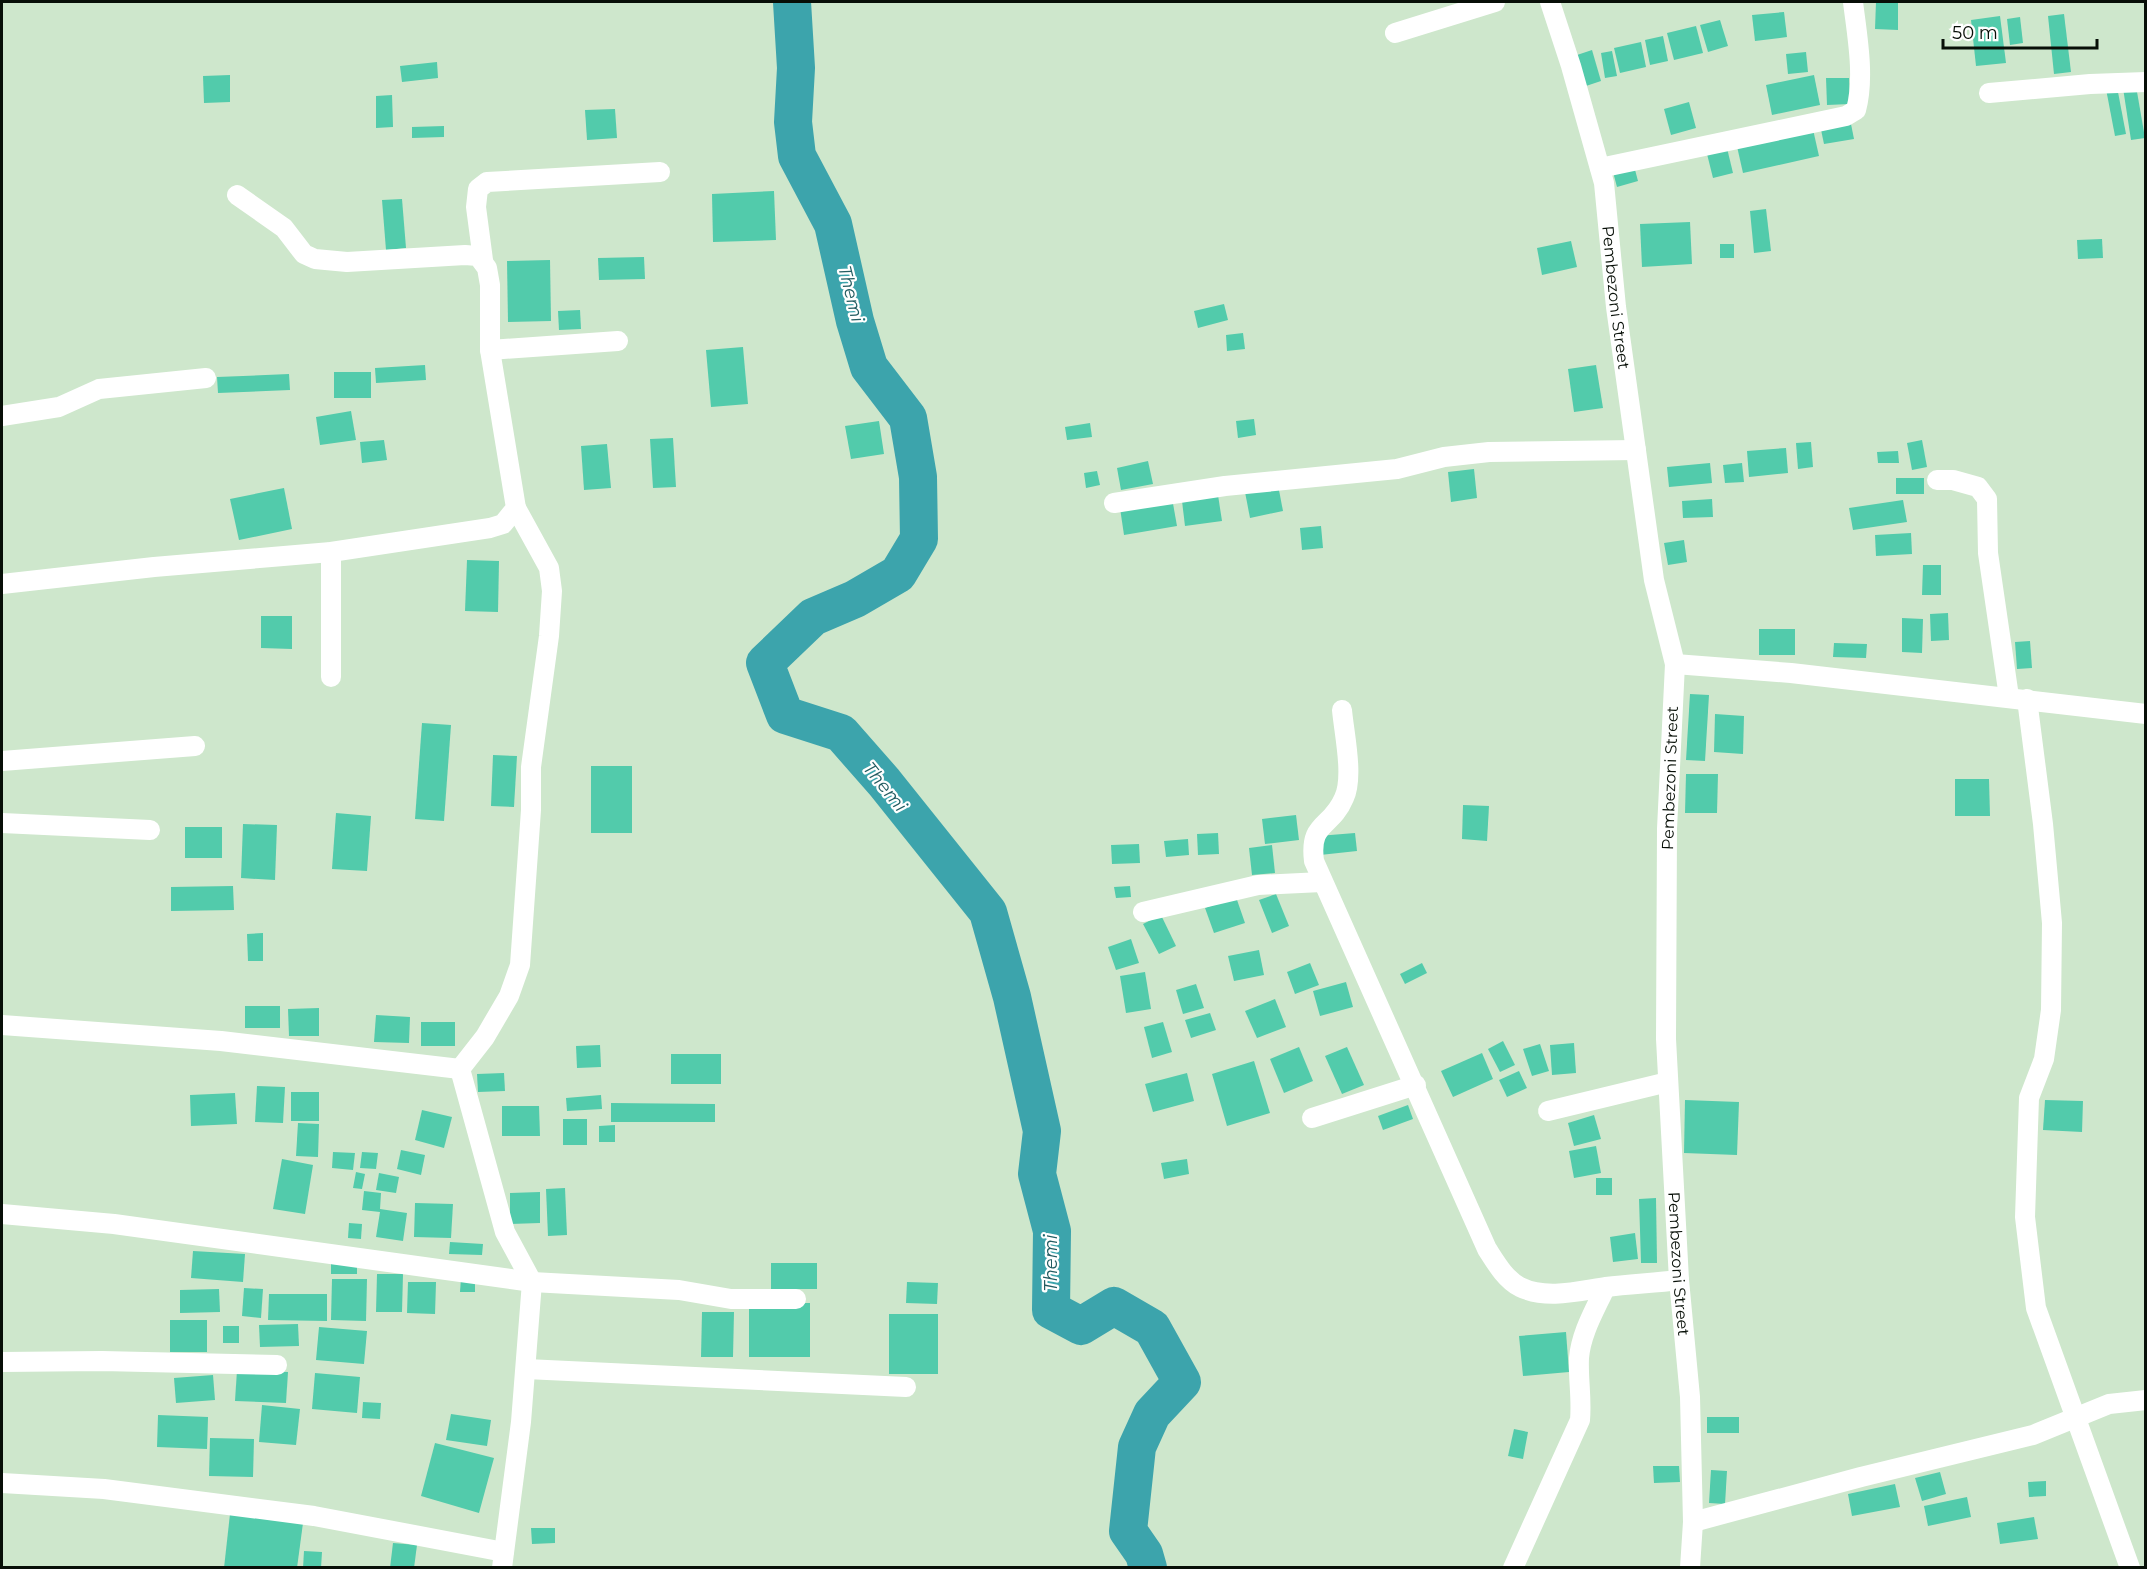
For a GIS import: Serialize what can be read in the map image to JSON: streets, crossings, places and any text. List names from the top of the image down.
{
  "streets": {
    "street": ["Pembezoni Street"]
  },
  "water": ["Themi"],
  "scale_bar": "50 m"
}
